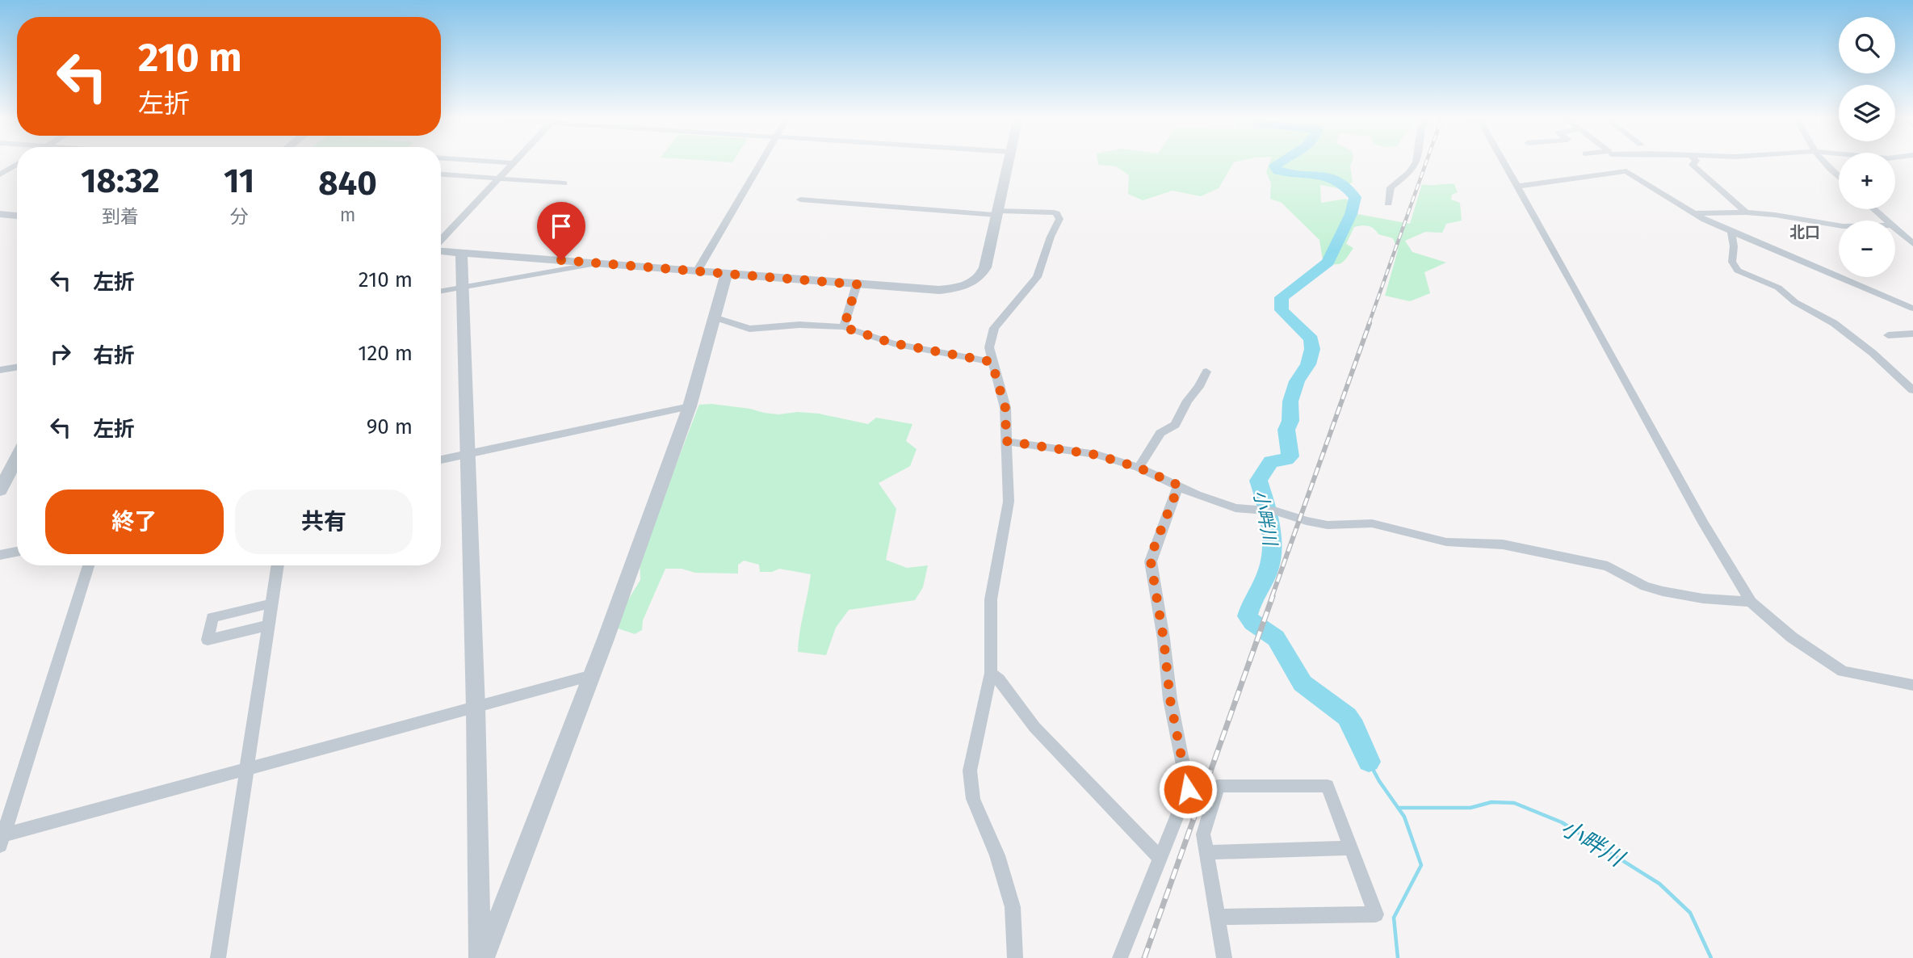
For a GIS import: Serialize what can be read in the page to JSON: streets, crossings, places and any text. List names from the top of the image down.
{
  "districts": ["北口"],
  "water": ["小畔川"],
  "page": {
    "map_buttons": ["+", "−"],
    "turn": ["210 m", "左折"],
    "eta": [
      "18:32",
      "到着",
      "11",
      "分",
      "840",
      "m"
    ],
    "list": [
      {
        "name": "左折",
        "value": "210 m"
      },
      {
        "name": "右折",
        "value": "120 m"
      },
      {
        "name": "左折",
        "value": "90 m"
      }
    ],
    "buttons": ["終了", "共有"]
  }
}
